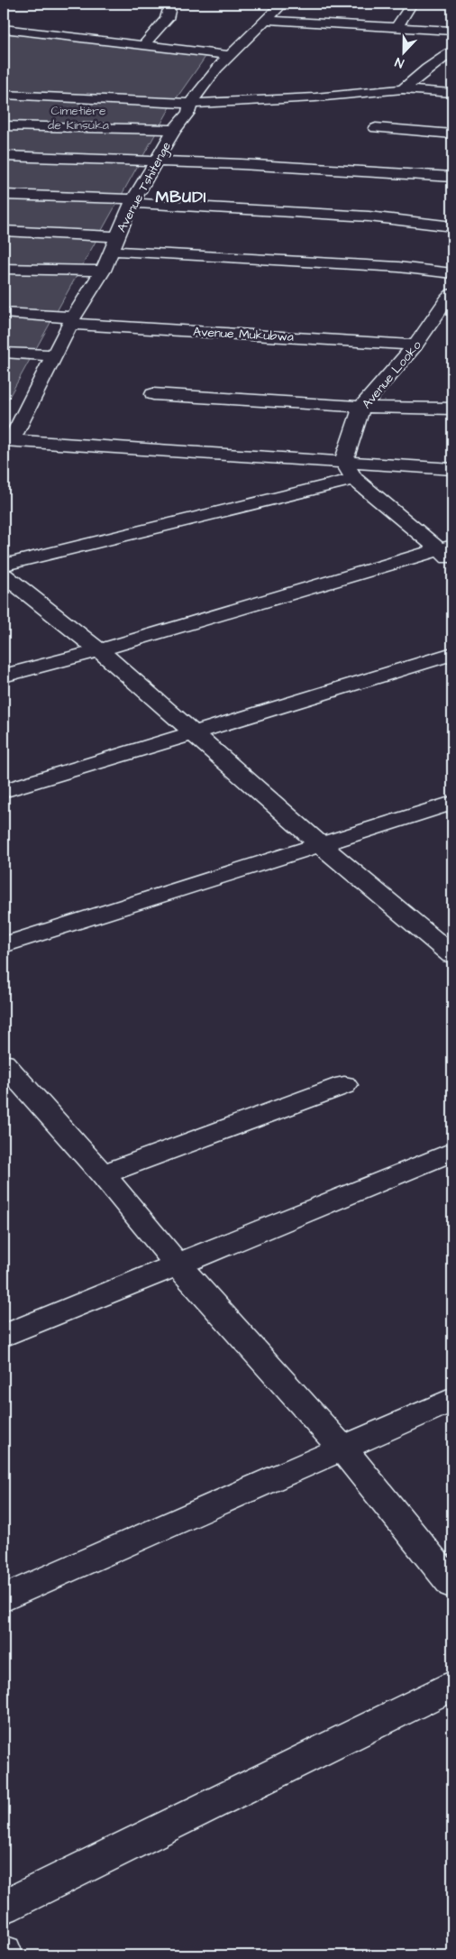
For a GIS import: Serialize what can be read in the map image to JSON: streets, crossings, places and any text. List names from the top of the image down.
{
  "streets": {
    "street": ["Avenue Tshitenge", "Avenue Mukubwa", "Avenue Looko"]
  },
  "crossings": [
    ["Avenue Tshitenge", "Avenue Mukubwa"],
    ["Avenue Mukubwa", "Avenue Looko"]
  ],
  "districts": ["MBUDI"],
  "parks": ["Cimetière de Kinsuka"],
  "north": "bottom"
}
